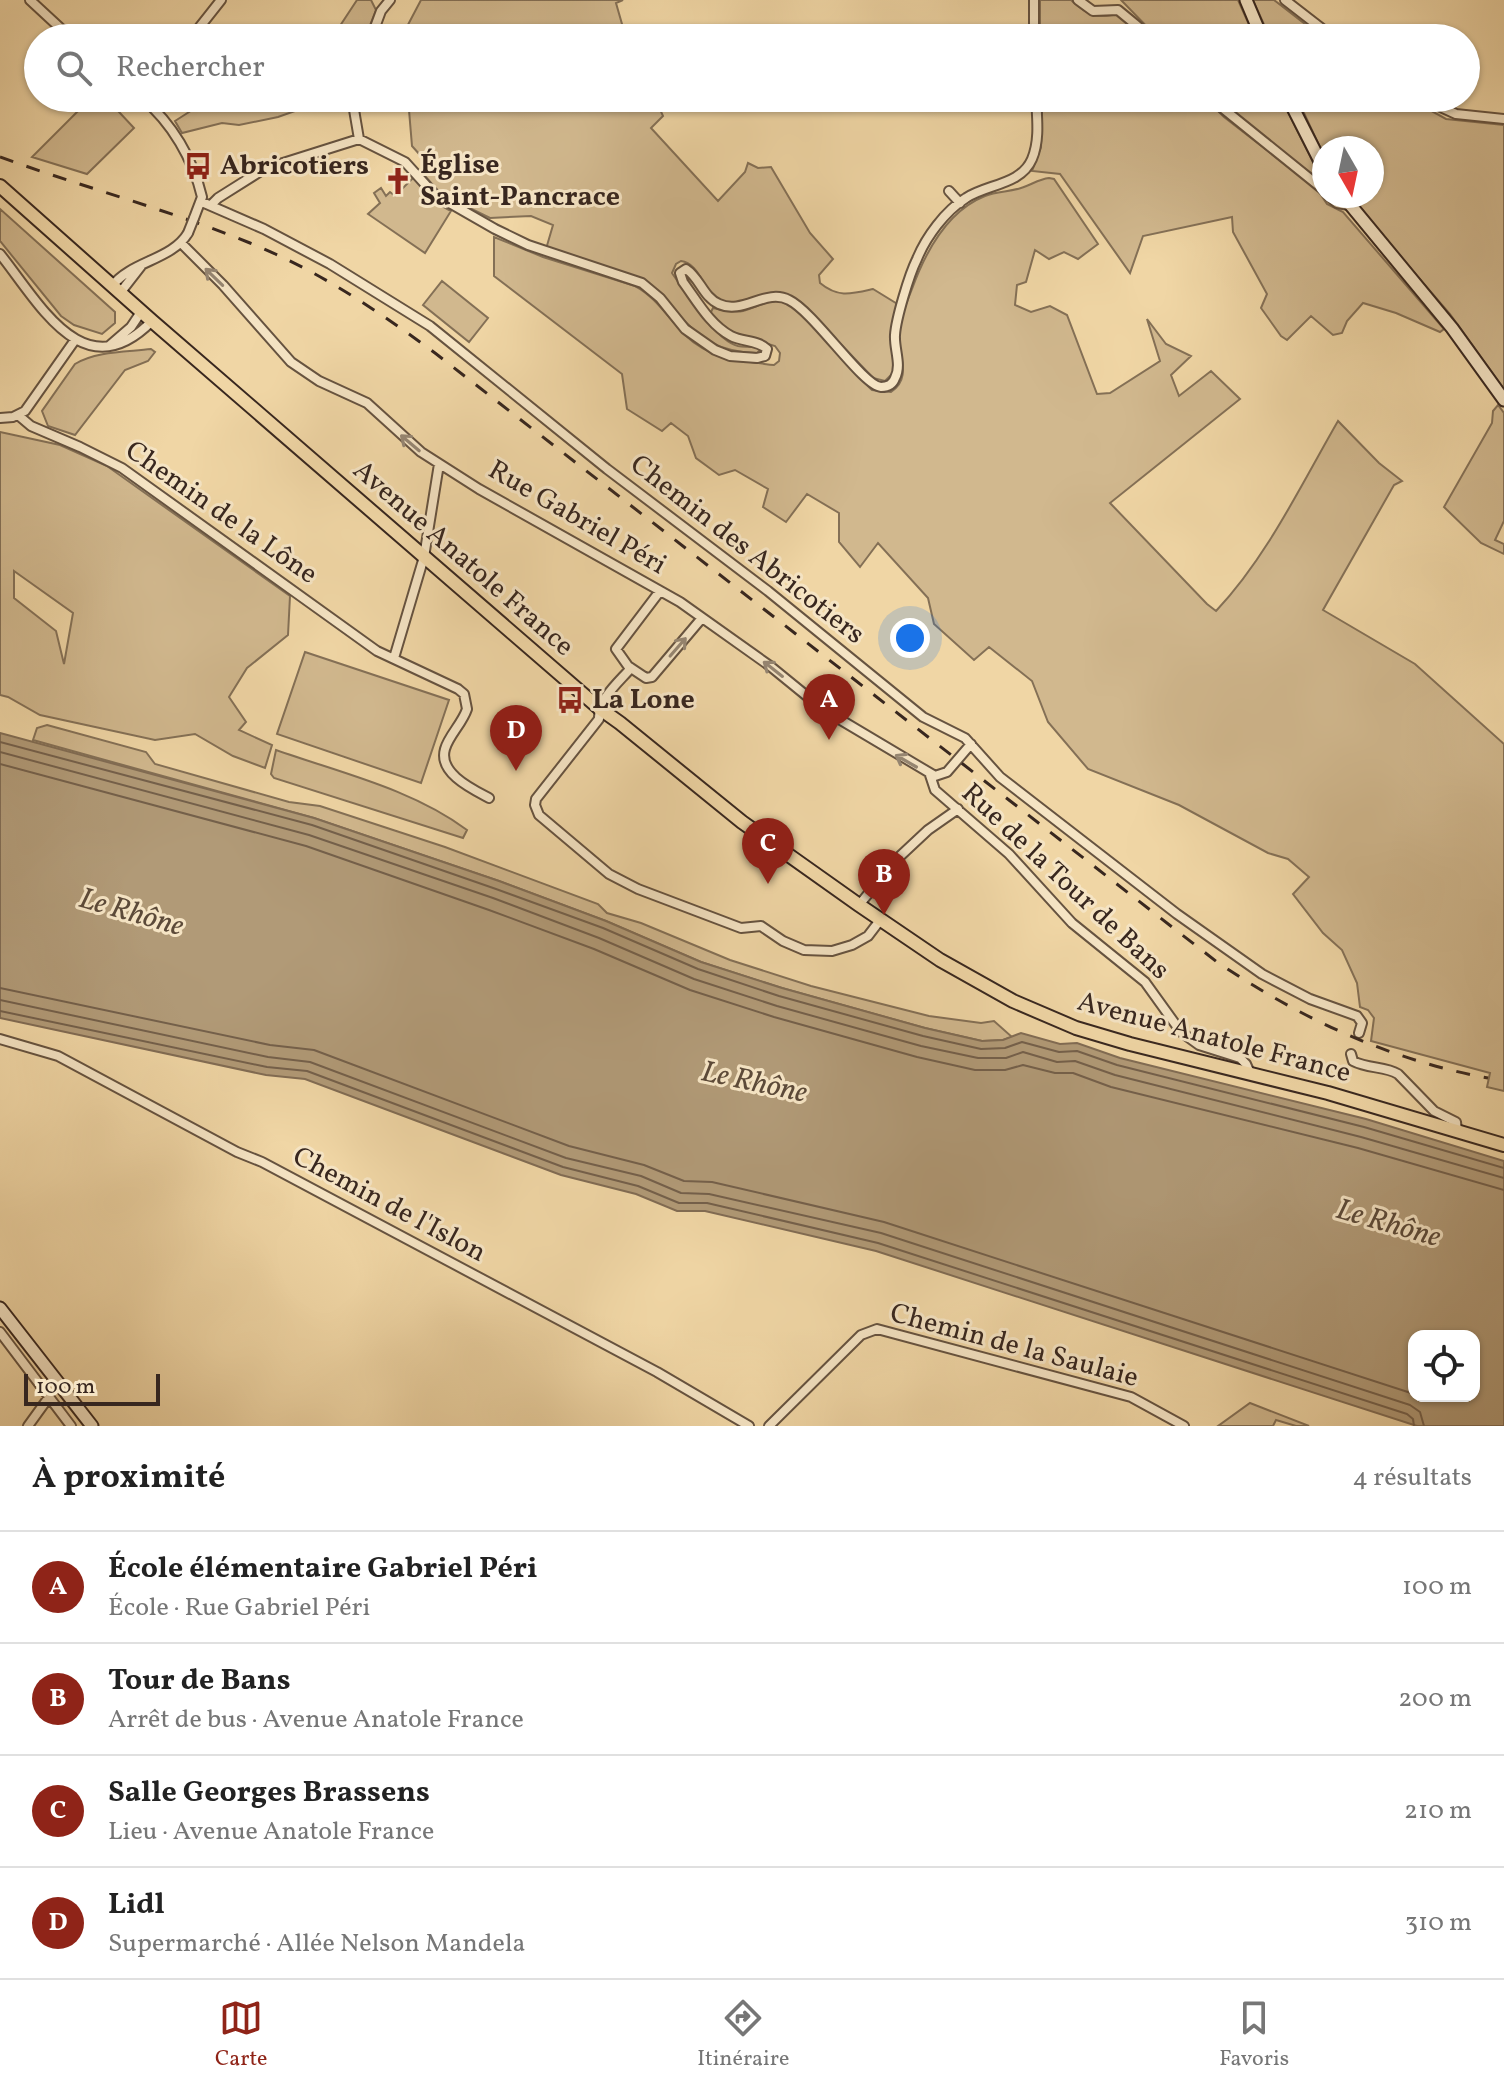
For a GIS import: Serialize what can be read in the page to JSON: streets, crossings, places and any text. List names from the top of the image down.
{
  "streets": {
    "main road": ["Avenue Anatole France"],
    "street": [
      "Chemin de la Lône",
      "Rue Gabriel Péri",
      "Chemin des Abricotiers",
      "Rue de la Tour de Bans",
      "Chemin de l'Islon",
      "Chemin de la Saulaie"
    ]
  },
  "crossings": [
    ["Rue Gabriel Péri", "Rue de la Tour de Bans"],
    ["Avenue Anatole France", "Rue de la Tour de Bans"]
  ],
  "one_way": ["Rue Gabriel Péri"],
  "water": ["Le Rhône"],
  "places": {
    "bus stop": ["Abricotiers", "La Lone"],
    "church": ["Église Saint-Pancrace"]
  },
  "scale_bar": "100 m",
  "north": "bottom",
  "page": {
    "search": "Rechercher",
    "pins": [
      "A",
      "D",
      "C",
      "B"
    ],
    "scale": "100 m",
    "heading": ["À proximité", "4 résultats"],
    "list": [
      {
        "mark": "A",
        "name": "École élémentaire Gabriel Péri",
        "note": "École · Rue Gabriel Péri",
        "value": "100 m"
      },
      {
        "mark": "B",
        "name": "Tour de Bans",
        "note": "Arrêt de bus · Avenue Anatole France",
        "value": "200 m"
      },
      {
        "mark": "C",
        "name": "Salle Georges Brassens",
        "note": "Lieu · Avenue Anatole France",
        "value": "210 m"
      },
      {
        "mark": "D",
        "name": "Lidl",
        "note": "Supermarché · Allée Nelson Mandela",
        "value": "310 m"
      }
    ],
    "nav": ["Carte", "Itinéraire", "Favoris"]
  }
}
